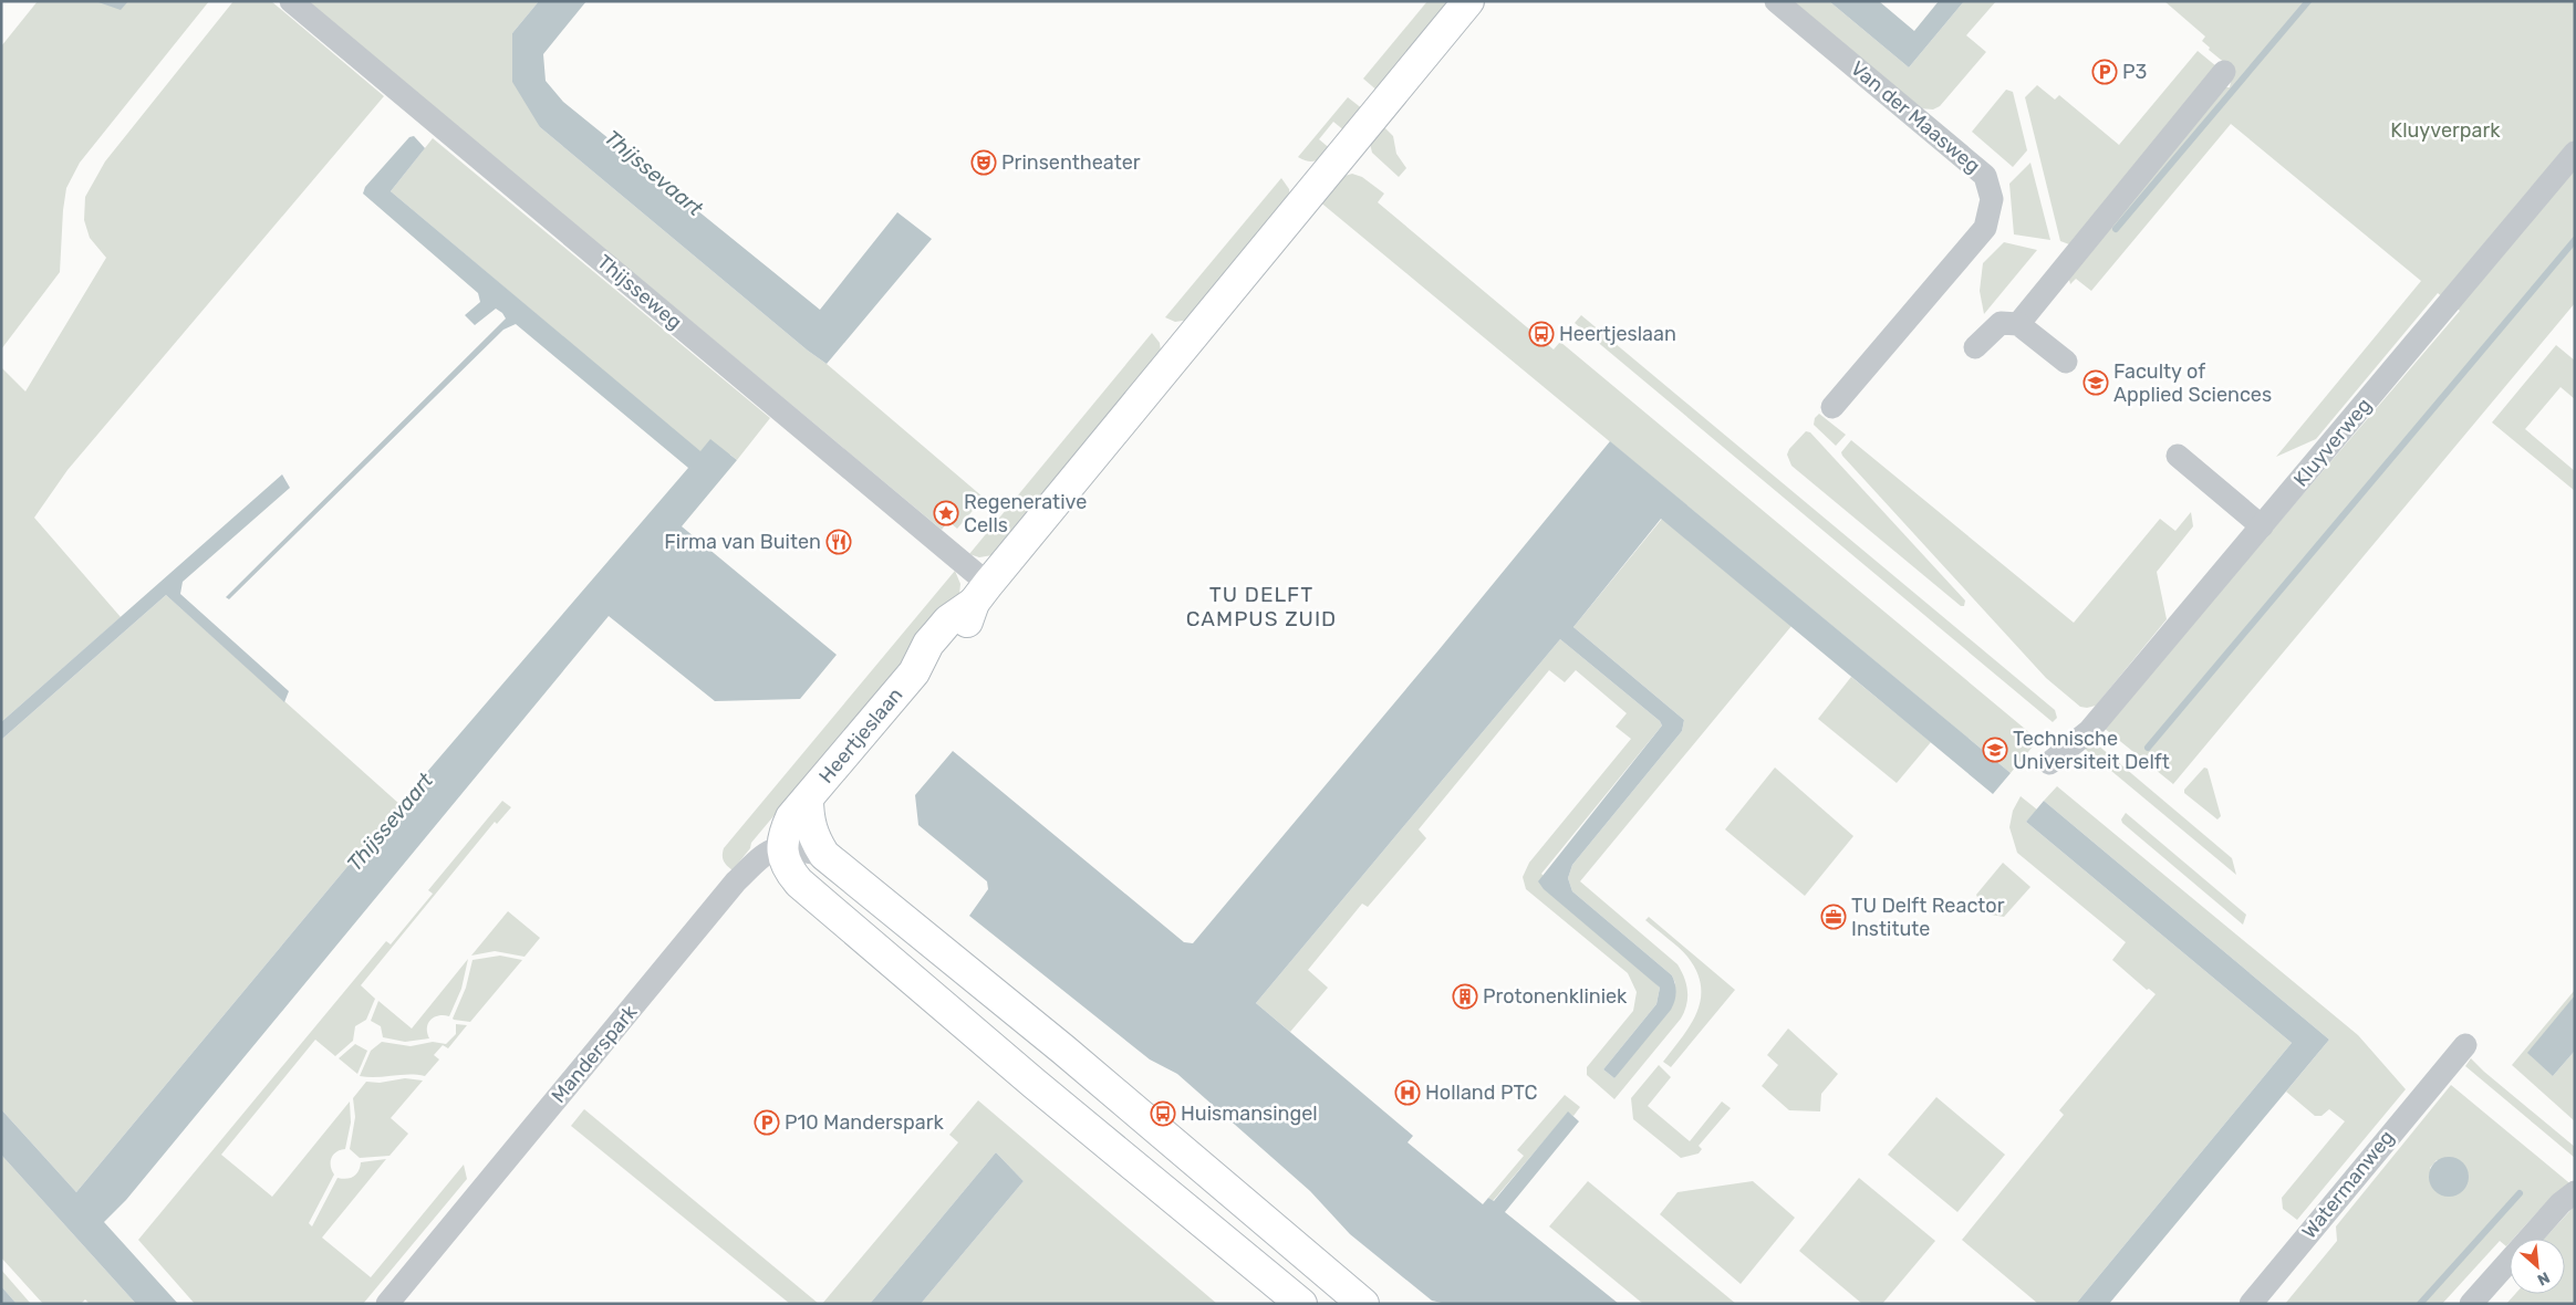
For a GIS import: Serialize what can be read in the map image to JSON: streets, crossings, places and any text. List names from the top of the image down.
{
  "streets": {
    "street": [
      "Van der Maasweg",
      "Thijsseweg",
      "Kluyverweg",
      "Heertjeslaan",
      "Manderspark",
      "Watermanweg"
    ]
  },
  "crossings": [
    ["Thijsseweg", "Heertjeslaan"],
    ["Heertjeslaan", "Manderspark"]
  ],
  "districts": ["TU DELFT CAMPUS ZUID"],
  "water": ["Thijssevaart"],
  "parks": ["Kluyverpark"],
  "places": {
    "parking": ["P3", "P10 Manderspark"],
    "theatre": ["Prinsentheater"],
    "bus stop": ["Heertjeslaan", "Huismansingel"],
    "school or university": ["Faculty of Applied Sciences", "Technische Universiteit Delft"],
    "place": ["Regenerative Cells"],
    "restaurant": ["Firma van Buiten"],
    "office": ["TU Delft Reactor Institute"],
    "building": ["Protonenkliniek"],
    "hospital": ["Holland PTC"]
  },
  "north": "bottom right"
}
